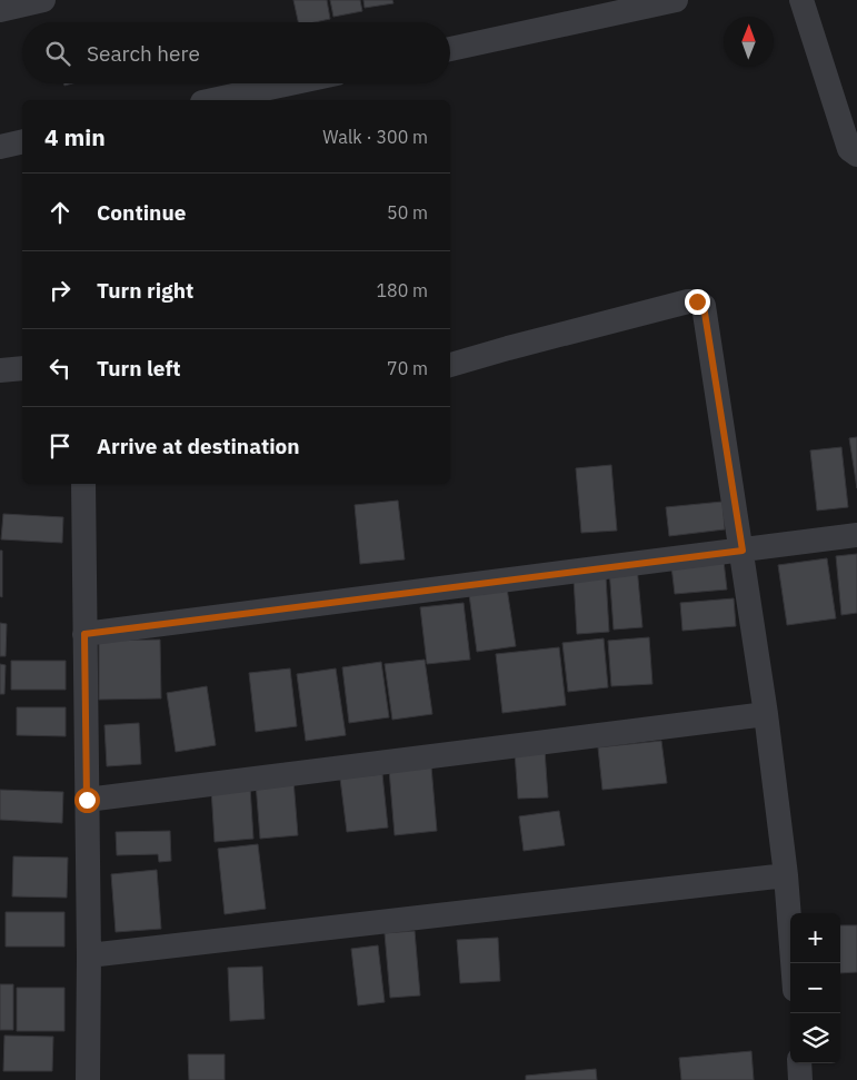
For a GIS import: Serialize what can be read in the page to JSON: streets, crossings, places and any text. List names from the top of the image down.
{
  "north": "top",
  "page": {
    "search": "Search here",
    "heading": ["4 min", "Walk · 300 m"],
    "list": [
      ["Continue", "50 m"],
      ["Turn right", "180 m"],
      ["Turn left", "70 m"],
      "Arrive at destination"
    ],
    "map_buttons": ["+", "−"]
  }
}
